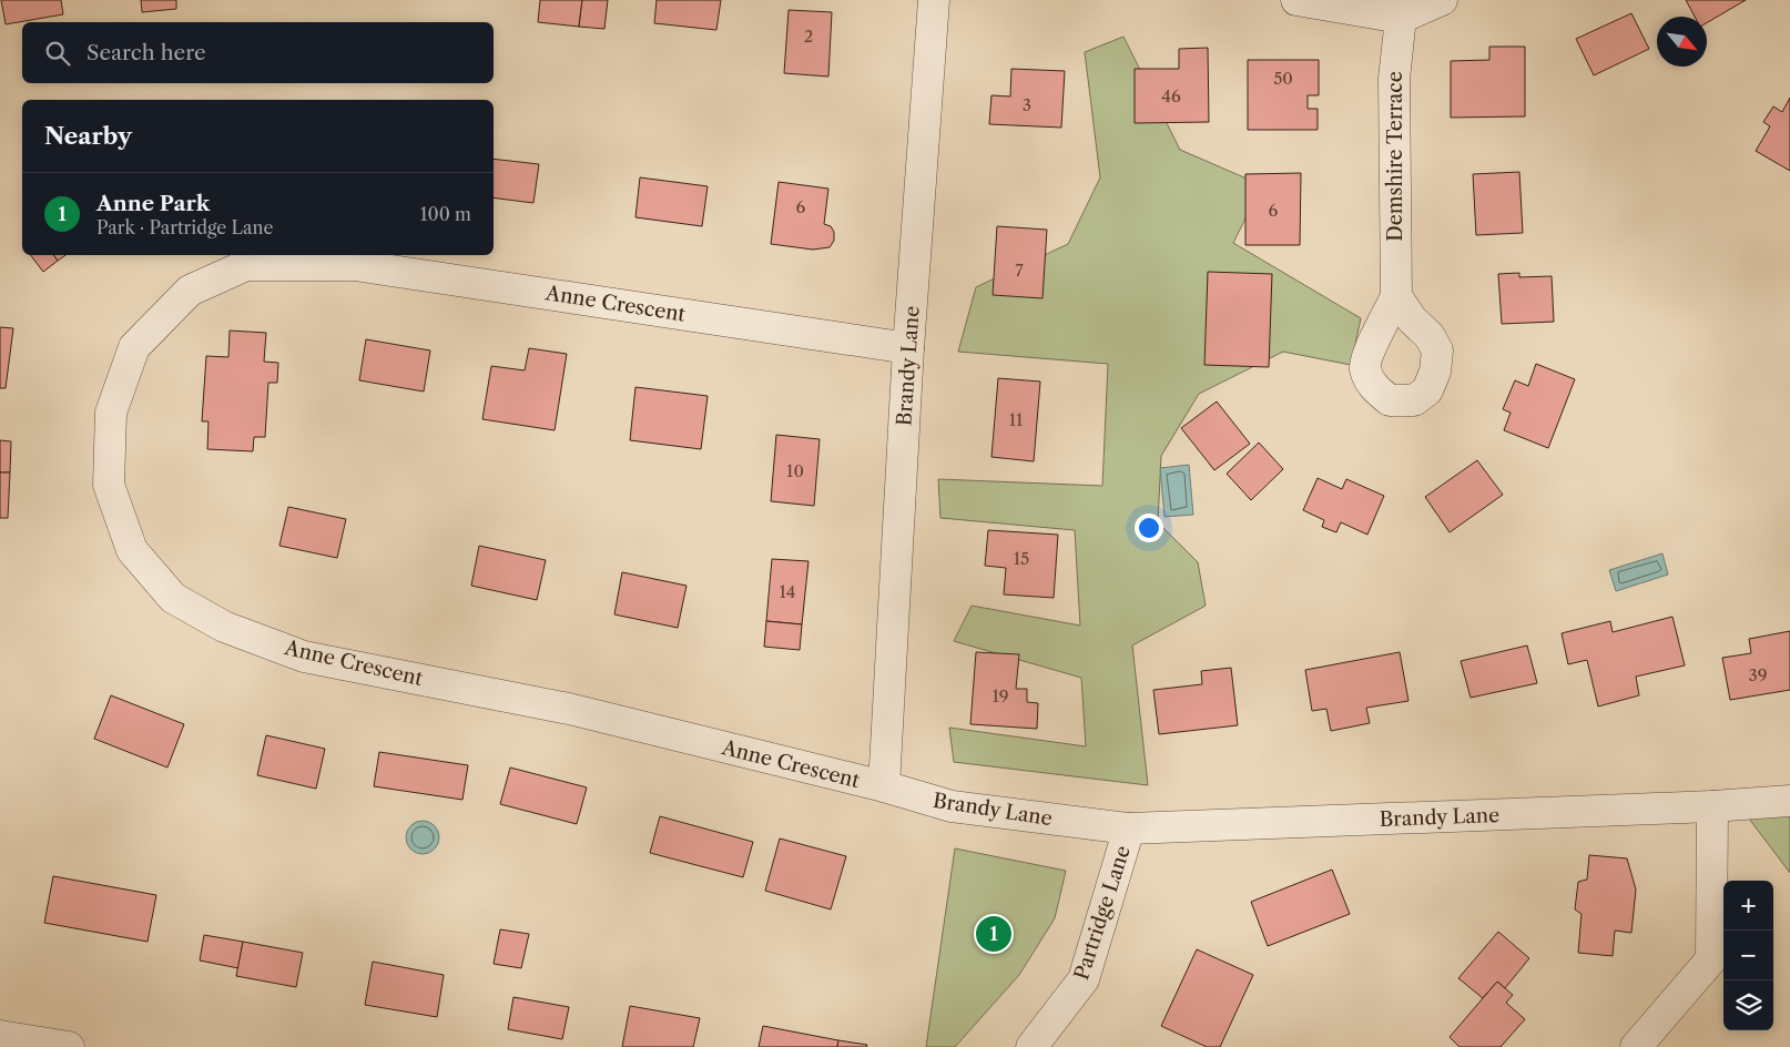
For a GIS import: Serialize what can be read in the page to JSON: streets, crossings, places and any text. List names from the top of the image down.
{
  "streets": {
    "street": [
      "Demshire Terrace",
      "Anne Crescent",
      "Brandy Lane",
      "Partridge Lane"
    ]
  },
  "crossings": [
    ["Anne Crescent", "Brandy Lane"],
    ["Brandy Lane", "Partridge Lane"]
  ],
  "house_numbers": [
    "2",
    "50",
    "46",
    "3",
    "6",
    "6",
    "7",
    "11",
    "10",
    "15",
    "14",
    "39",
    "19"
  ],
  "north": "bottom right",
  "page": {
    "search": "Search here",
    "heading": "Nearby",
    "list": [
      {
        "mark": "1",
        "name": "Anne Park",
        "note": "Park · Partridge Lane",
        "value": "100 m"
      }
    ],
    "map_buttons": ["+", "−"],
    "pins": "1"
  }
}
